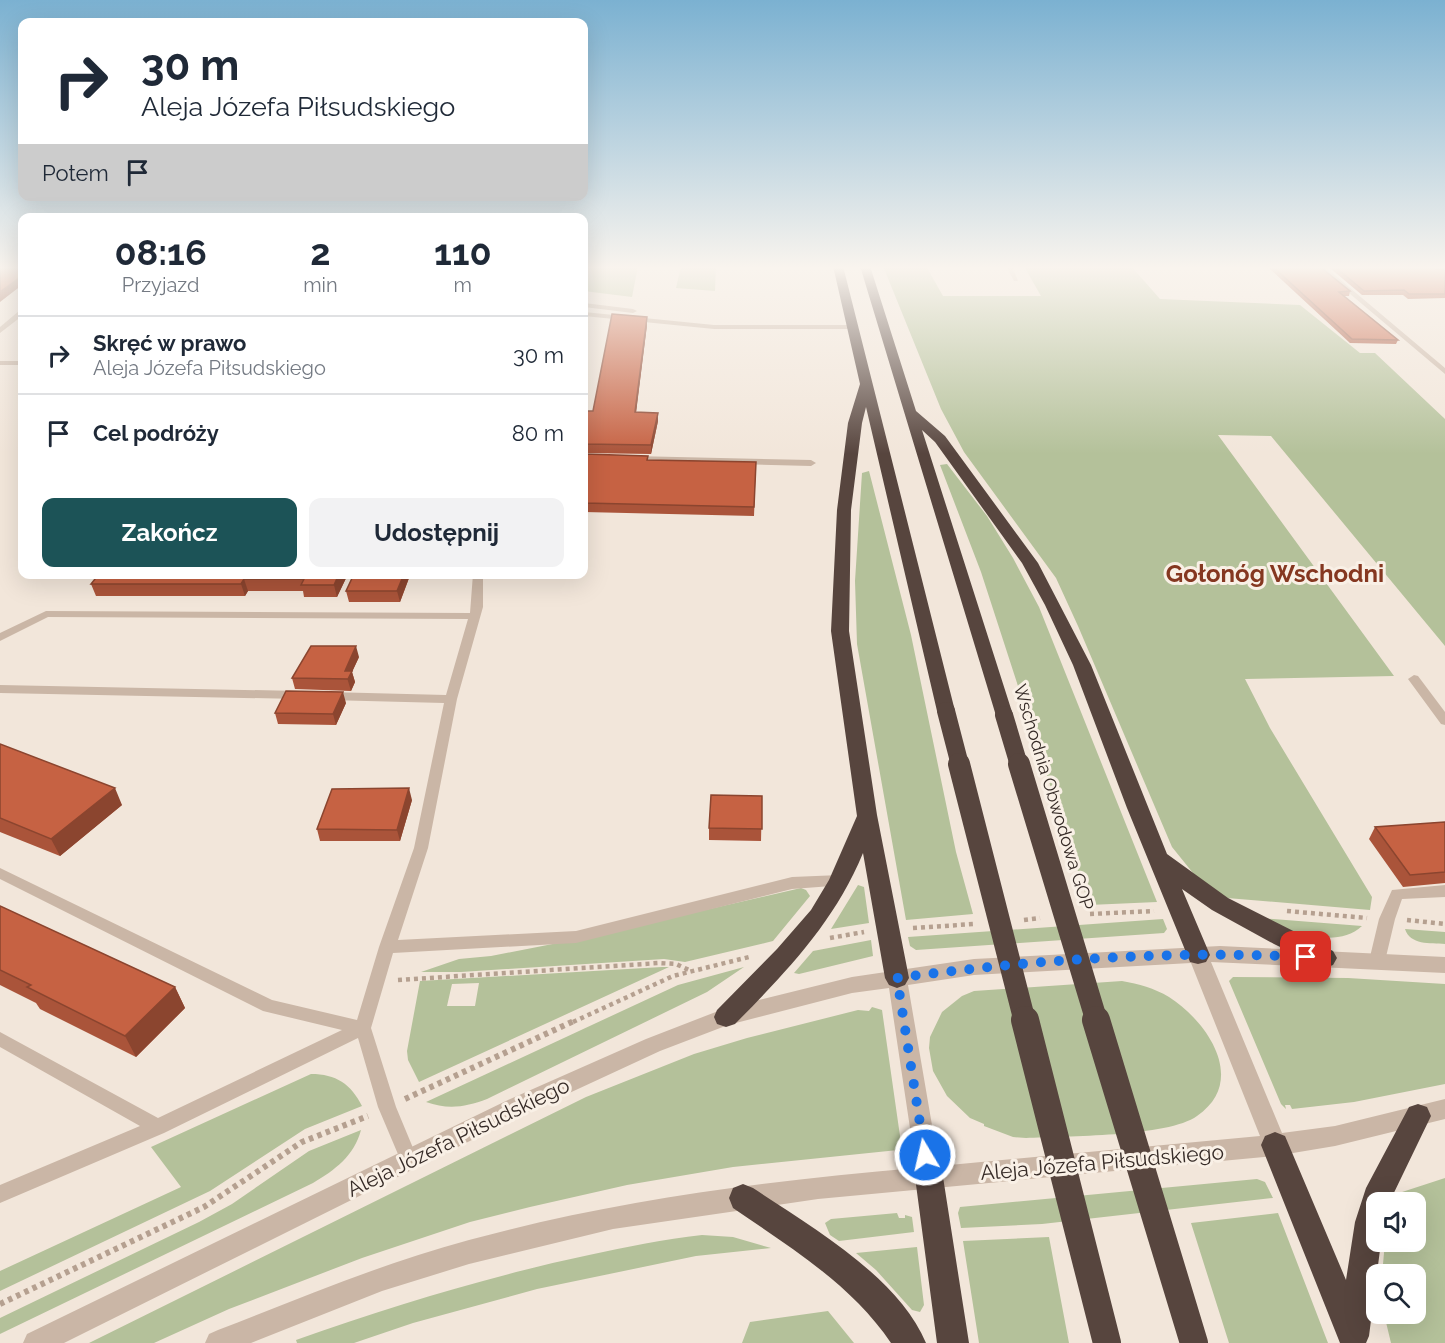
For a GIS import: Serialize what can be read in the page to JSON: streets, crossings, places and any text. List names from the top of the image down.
{
  "streets": {
    "highway": ["Wschodnia Obwodowa GOP"],
    "street": ["Aleja Józefa Piłsudskiego"]
  },
  "districts": ["Gołonóg Wschodni"],
  "page": {
    "turn": ["30 m", "Aleja Józefa Piłsudskiego"],
    "then": "Potem",
    "eta": [
      "08:16",
      "Przyjazd",
      "2",
      "min",
      "110",
      "m"
    ],
    "list": [
      {
        "name": "Skręć w prawo",
        "note": "Aleja Józefa Piłsudskiego",
        "value": "30 m"
      },
      {
        "name": "Cel podróży",
        "value": "80 m"
      }
    ],
    "buttons": ["Zakończ", "Udostępnij"]
  }
}
